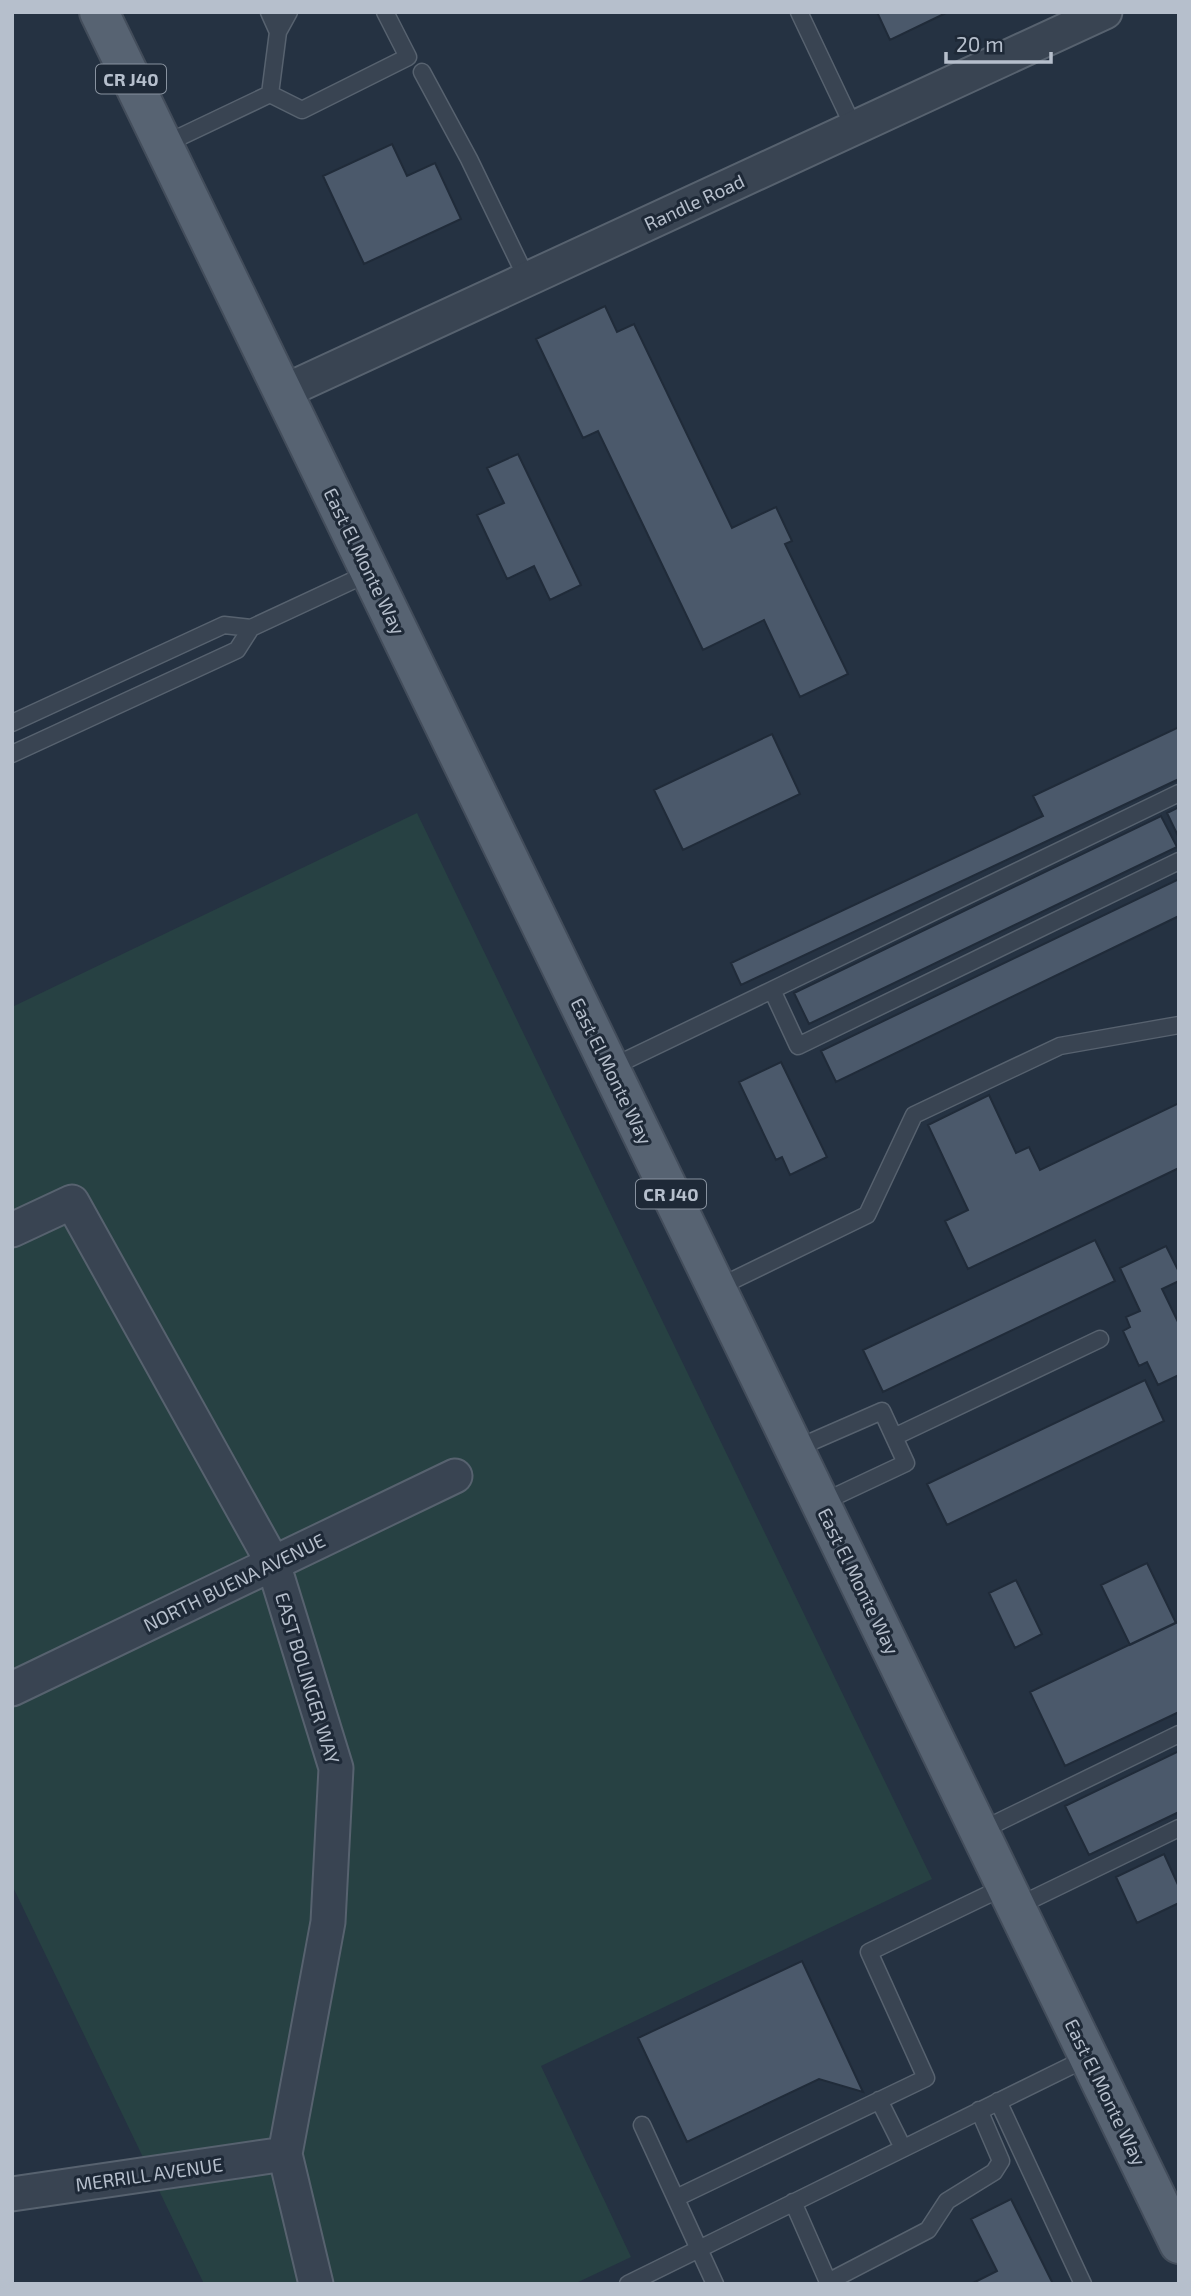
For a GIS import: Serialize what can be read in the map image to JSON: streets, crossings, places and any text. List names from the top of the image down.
{
  "streets": {
    "main road": ["CR J40", "East El Monte Way"],
    "street": [
      "Randle Road",
      "NORTH BUENA AVENUE",
      "EAST BOLINGER WAY",
      "MERRILL AVENUE"
    ]
  },
  "crossings": [
    ["Randle Road", "East El Monte Way"],
    ["NORTH BUENA AVENUE", "EAST BOLINGER WAY"],
    ["EAST BOLINGER WAY", "MERRILL AVENUE"]
  ],
  "scale_bar": "20 m"
}
